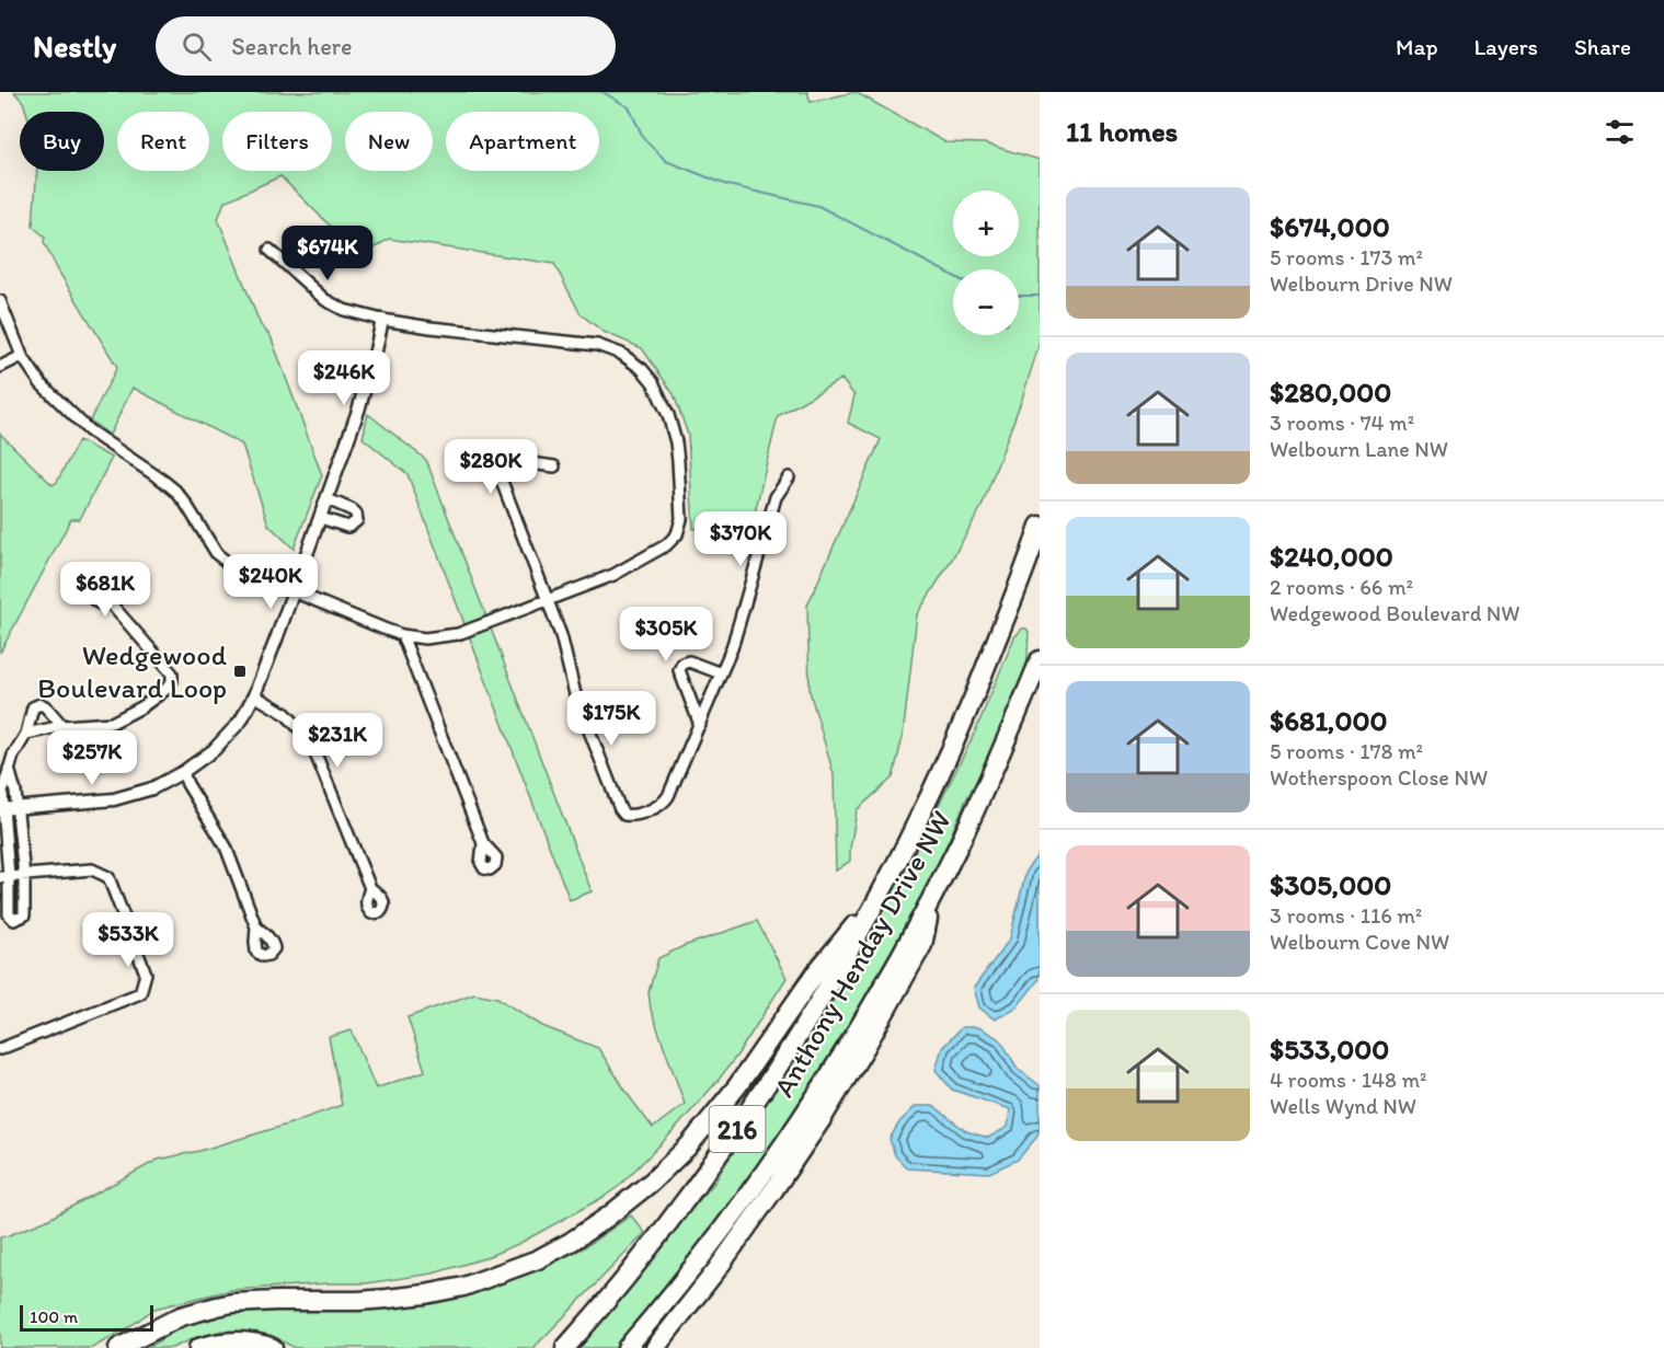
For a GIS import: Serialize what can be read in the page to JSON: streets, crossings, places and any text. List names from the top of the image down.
{
  "streets": {
    "highway": ["Anthony Henday Drive NW", "216"]
  },
  "places": {
    "transit": ["Wedgewood Boulevard Loop"]
  },
  "scale_bar": "100 m",
  "page": {
    "header": "Nestly",
    "search": "Search here",
    "nav": ["Map", "Layers", "Share"],
    "heading": "11 homes",
    "chip": [
      "Buy",
      "Rent",
      "Filters",
      "New",
      "Apartment"
    ],
    "list": [
      {
        "name": "$674,000",
        "note": "5 rooms · 173 m² · Welbourn Drive NW"
      },
      {
        "name": "$280,000",
        "note": "3 rooms · 74 m² · Welbourn Lane NW"
      },
      {
        "name": "$240,000",
        "note": "2 rooms · 66 m² · Wedgewood Boulevard NW"
      },
      {
        "name": "$681,000",
        "note": "5 rooms · 178 m² · Wotherspoon Close NW"
      },
      {
        "name": "$305,000",
        "note": "3 rooms · 116 m² · Welbourn Cove NW"
      },
      {
        "name": "$533,000",
        "note": "4 rooms · 148 m² · Wells Wynd NW"
      }
    ],
    "map_buttons": ["+", "−"],
    "price": [
      "$674K",
      "$246K",
      "$280K",
      "$370K",
      "$240K",
      "$681K",
      "$305K",
      "$175K",
      "$231K",
      "$257K",
      "$533K"
    ],
    "scale": "100 m"
  }
}
